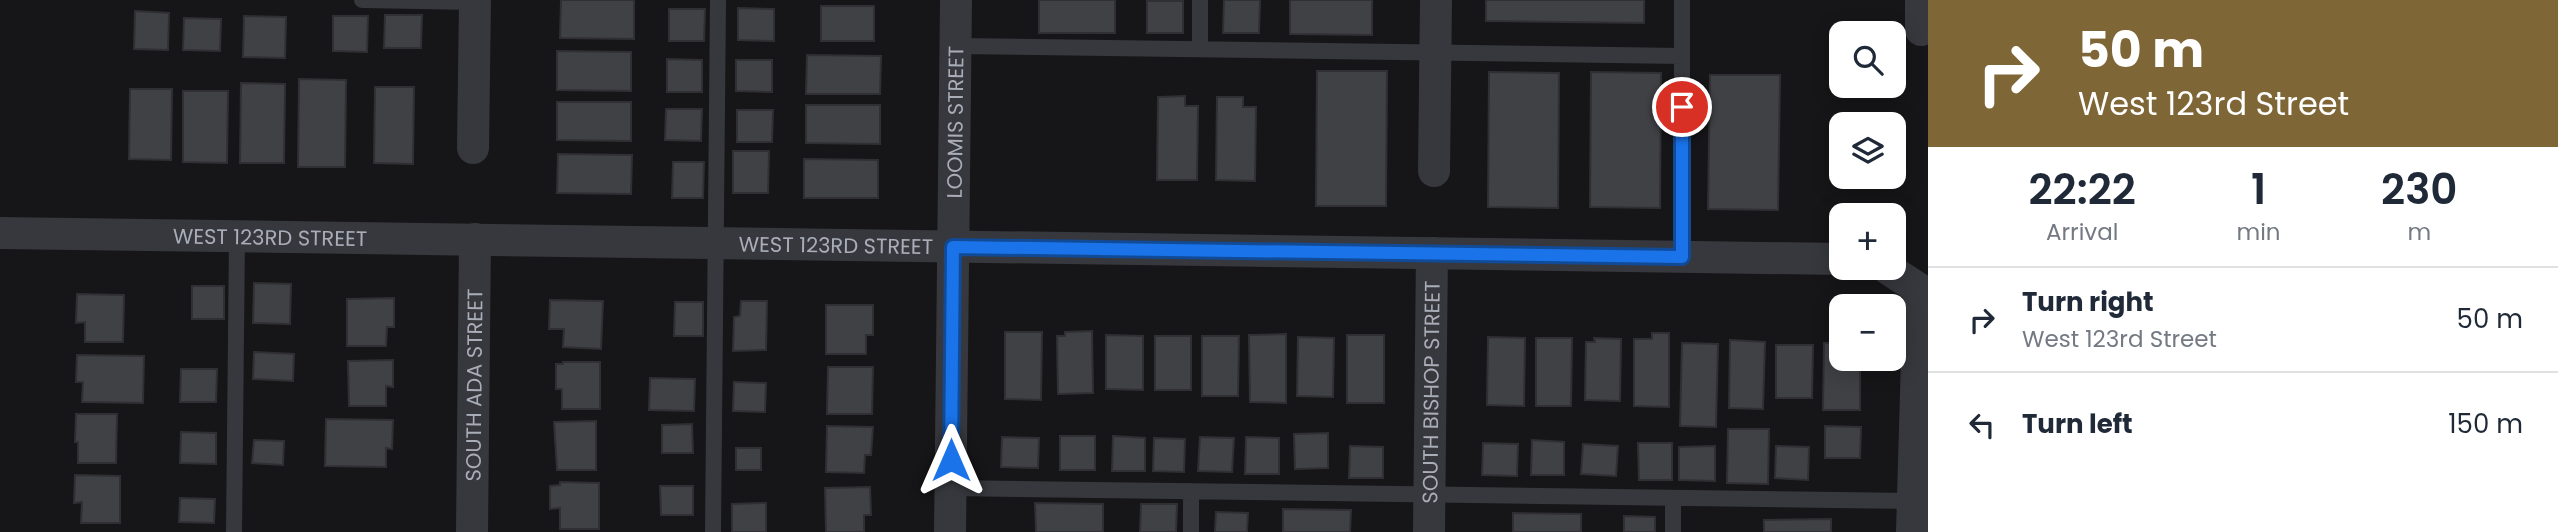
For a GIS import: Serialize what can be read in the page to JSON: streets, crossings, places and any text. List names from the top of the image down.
{
  "streets": {
    "street": [
      "LOOMIS STREET",
      "WEST 123RD STREET",
      "SOUTH ADA STREET",
      "SOUTH BISHOP STREET"
    ]
  },
  "crossings": [
    ["LOOMIS STREET", "WEST 123RD STREET"],
    ["WEST 123RD STREET", "SOUTH ADA STREET"],
    ["WEST 123RD STREET", "SOUTH BISHOP STREET"]
  ],
  "page": {
    "turn": ["50 m", "West 123rd Street"],
    "map_buttons": ["+", "−"],
    "eta": [
      "22:22",
      "Arrival",
      "1",
      "min",
      "230",
      "m"
    ],
    "list": [
      {
        "name": "Turn right",
        "note": "West 123rd Street",
        "value": "50 m"
      },
      {
        "name": "Turn left",
        "value": "150 m"
      }
    ]
  }
}
